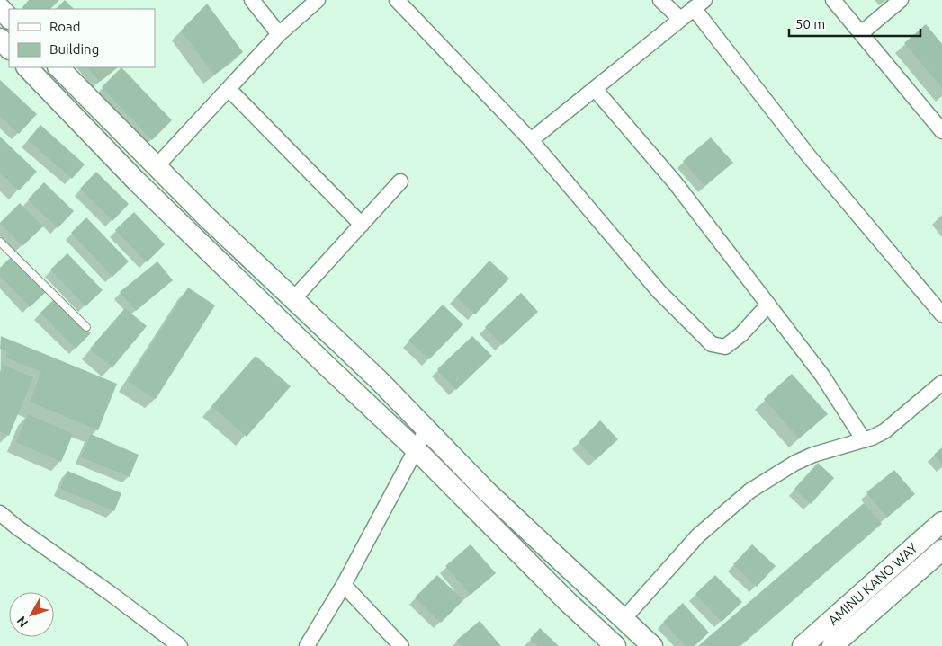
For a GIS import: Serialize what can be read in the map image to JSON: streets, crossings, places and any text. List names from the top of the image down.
{
  "streets": {
    "street": ["AMINU KANO WAY"]
  },
  "legend": ["Road", "Building"],
  "scale_bar": "50 m",
  "north": "bottom left"
}
